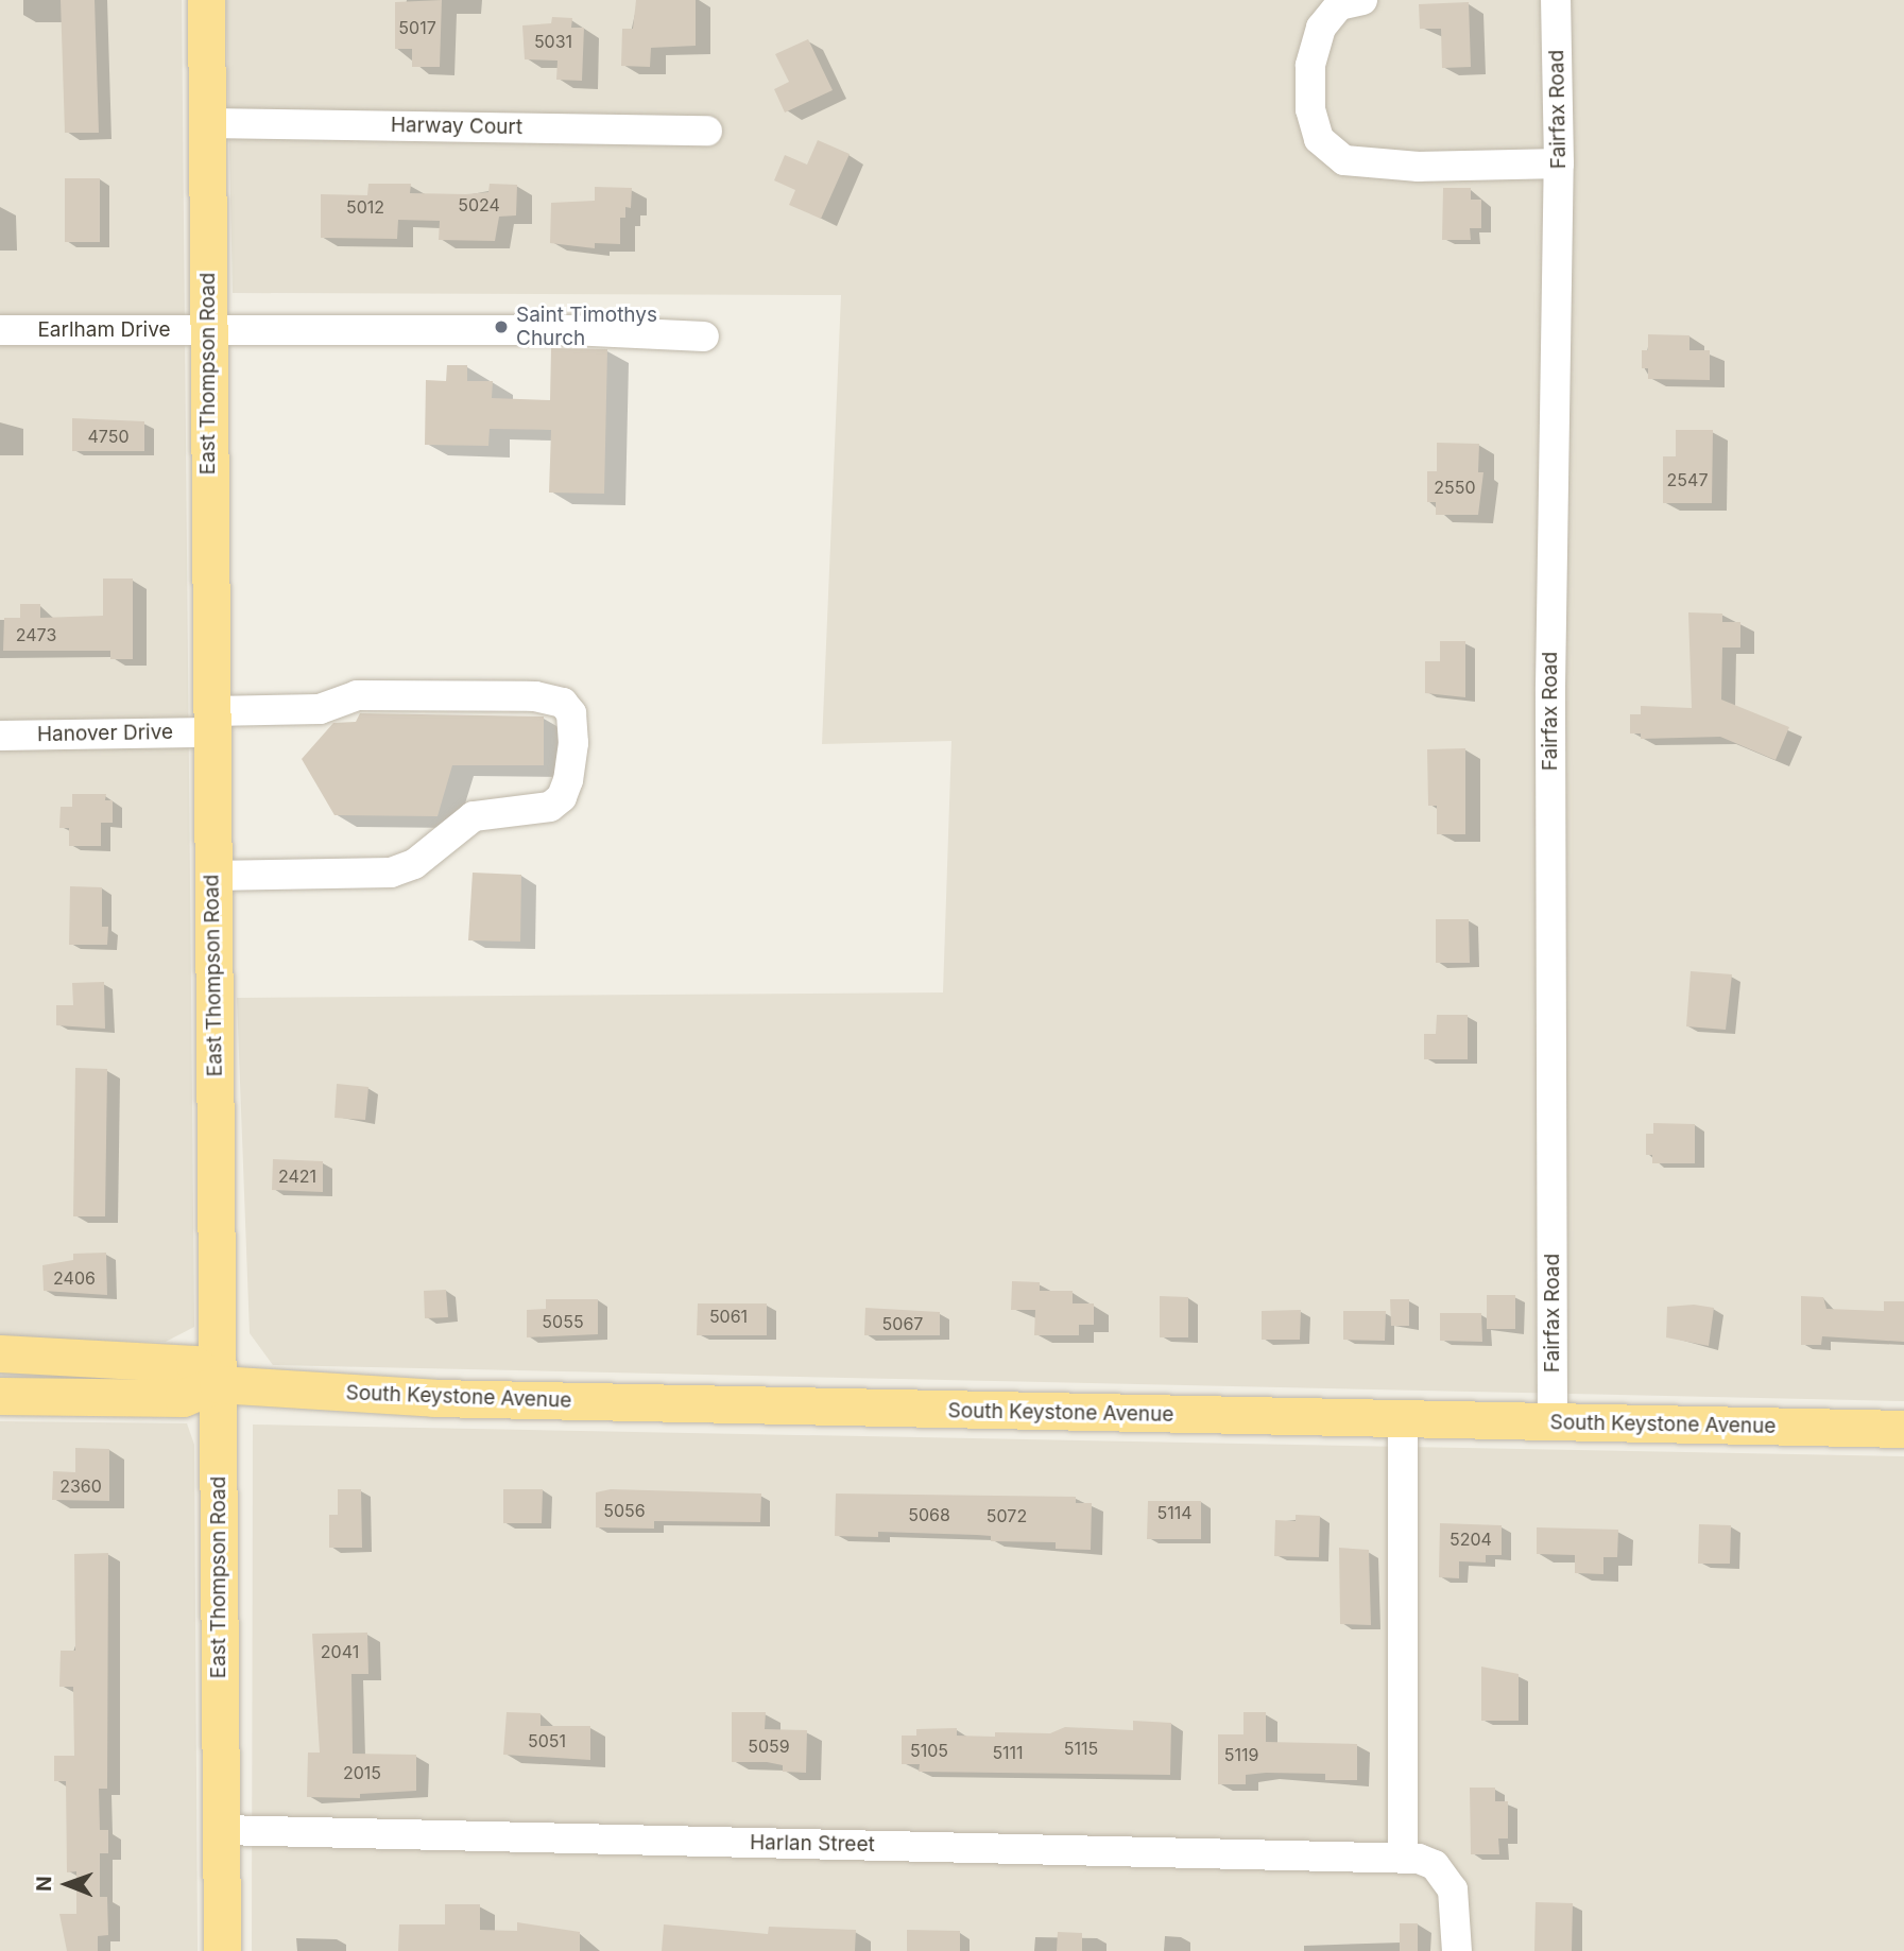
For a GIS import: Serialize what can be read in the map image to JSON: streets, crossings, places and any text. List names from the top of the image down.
{
  "streets": {
    "main road": ["East Thompson Road", "South Keystone Avenue"],
    "street": [
      "Fairfax Road",
      "Harway Court",
      "Earlham Drive",
      "Hanover Drive",
      "Harlan Street"
    ]
  },
  "crossings": [
    ["Fairfax Road", "South Keystone Avenue"],
    ["Harway Court", "East Thompson Road"],
    ["Earlham Drive", "East Thompson Road"],
    ["East Thompson Road", "Hanover Drive"],
    ["East Thompson Road", "South Keystone Avenue"],
    ["East Thompson Road", "Harlan Street"]
  ],
  "places": ["Saint Timothys Church"],
  "house_numbers": [
    "5017",
    "5031",
    "5024",
    "5012",
    "4750",
    "2547",
    "2550",
    "2473",
    "2421",
    "2406",
    "5061",
    "5055",
    "5067",
    "2360",
    "5056",
    "5114",
    "5068",
    "5072",
    "5204",
    "2041",
    "5051",
    "5059",
    "5115",
    "5105",
    "5111",
    "5119",
    "2015"
  ],
  "north": "left"
}
